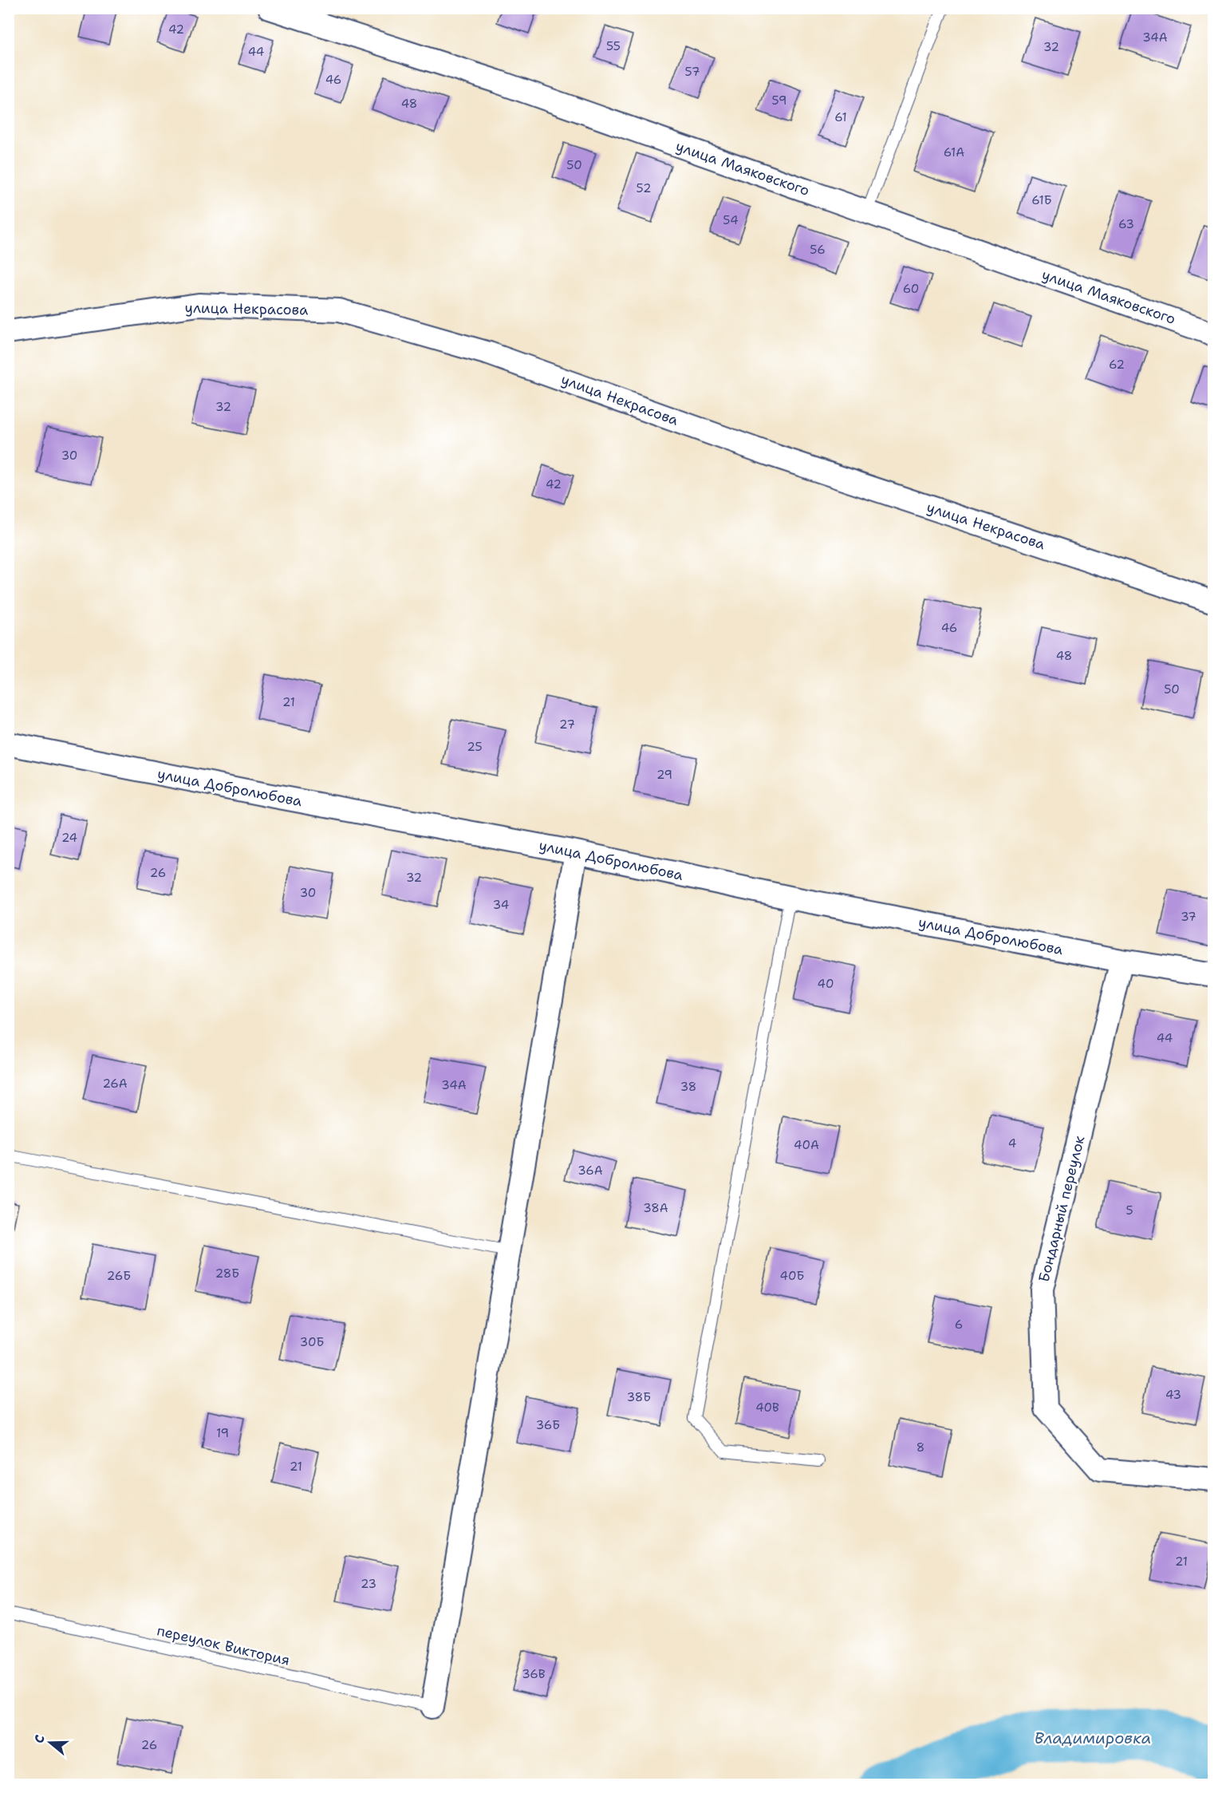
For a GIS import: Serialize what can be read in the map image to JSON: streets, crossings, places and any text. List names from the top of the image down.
{
  "streets": {
    "street": [
      "улица Маяковского",
      "улица Некрасова",
      "улица Добролюбова",
      "Бондарный переулок"
    ],
    "lane": ["переулок Виктория"]
  },
  "crossings": [
    ["улица Добролюбова", "Бондарный переулок"]
  ],
  "water": ["Владимировка"],
  "house_numbers": [
    "42",
    "34А",
    "55",
    "32",
    "44",
    "57",
    "46",
    "59",
    "48",
    "61",
    "61А",
    "50",
    "52",
    "61Б",
    "54",
    "63",
    "56",
    "60",
    "62",
    "32",
    "30",
    "42",
    "46",
    "48",
    "50",
    "21",
    "27",
    "25",
    "29",
    "24",
    "26",
    "32",
    "30",
    "34",
    "37",
    "40",
    "44",
    "26А",
    "34А",
    "38",
    "4",
    "40А",
    "36А",
    "38А",
    "5",
    "28Б",
    "26Б",
    "40Б",
    "6",
    "30Б",
    "43",
    "38Б",
    "40В",
    "36Б",
    "19",
    "8",
    "21",
    "21",
    "23",
    "36В",
    "26"
  ],
  "north": "left"
}
